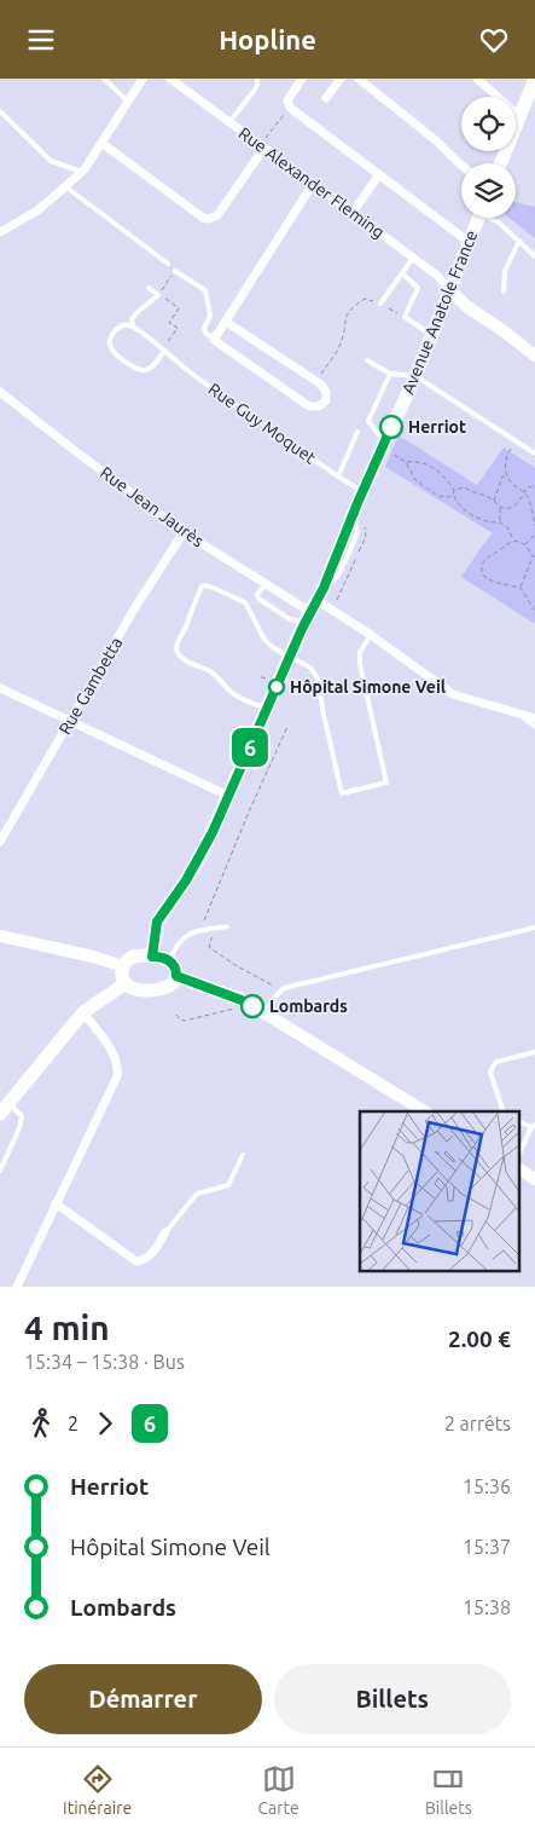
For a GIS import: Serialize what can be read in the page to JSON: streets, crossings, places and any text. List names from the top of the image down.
{
  "streets": {
    "main road": ["Avenue Anatole France"],
    "street": ["Rue Alexander Fleming", "Rue Jean Jaurès", "Rue Gambetta"],
    "lane": ["Rue Guy Moquet"]
  },
  "crossings": [
    ["Rue Alexander Fleming", "Avenue Anatole France"],
    ["Avenue Anatole France", "Rue Guy Moquet"],
    ["Avenue Anatole France", "Rue Jean Jaurès"],
    ["Rue Jean Jaurès", "Rue Gambetta"]
  ],
  "places": ["Herriot", "Hôpital Simone Veil", "Lombards"],
  "lines": ["bus line 6"],
  "page": {
    "header": "Hopline",
    "on_map": "6",
    "heading": ["4 min", "15:34 – 15:38 · Bus", "2.00 €"],
    "legs": ["2", "6", "2 arrêts"],
    "list": [
      {
        "name": "Herriot",
        "value": "15:36"
      },
      {
        "name": "Hôpital Simone Veil",
        "value": "15:37"
      },
      {
        "name": "Lombards",
        "value": "15:38"
      }
    ],
    "buttons": ["Démarrer", "Billets"],
    "tabs": ["Itinéraire", "Carte", "Billets"]
  }
}
